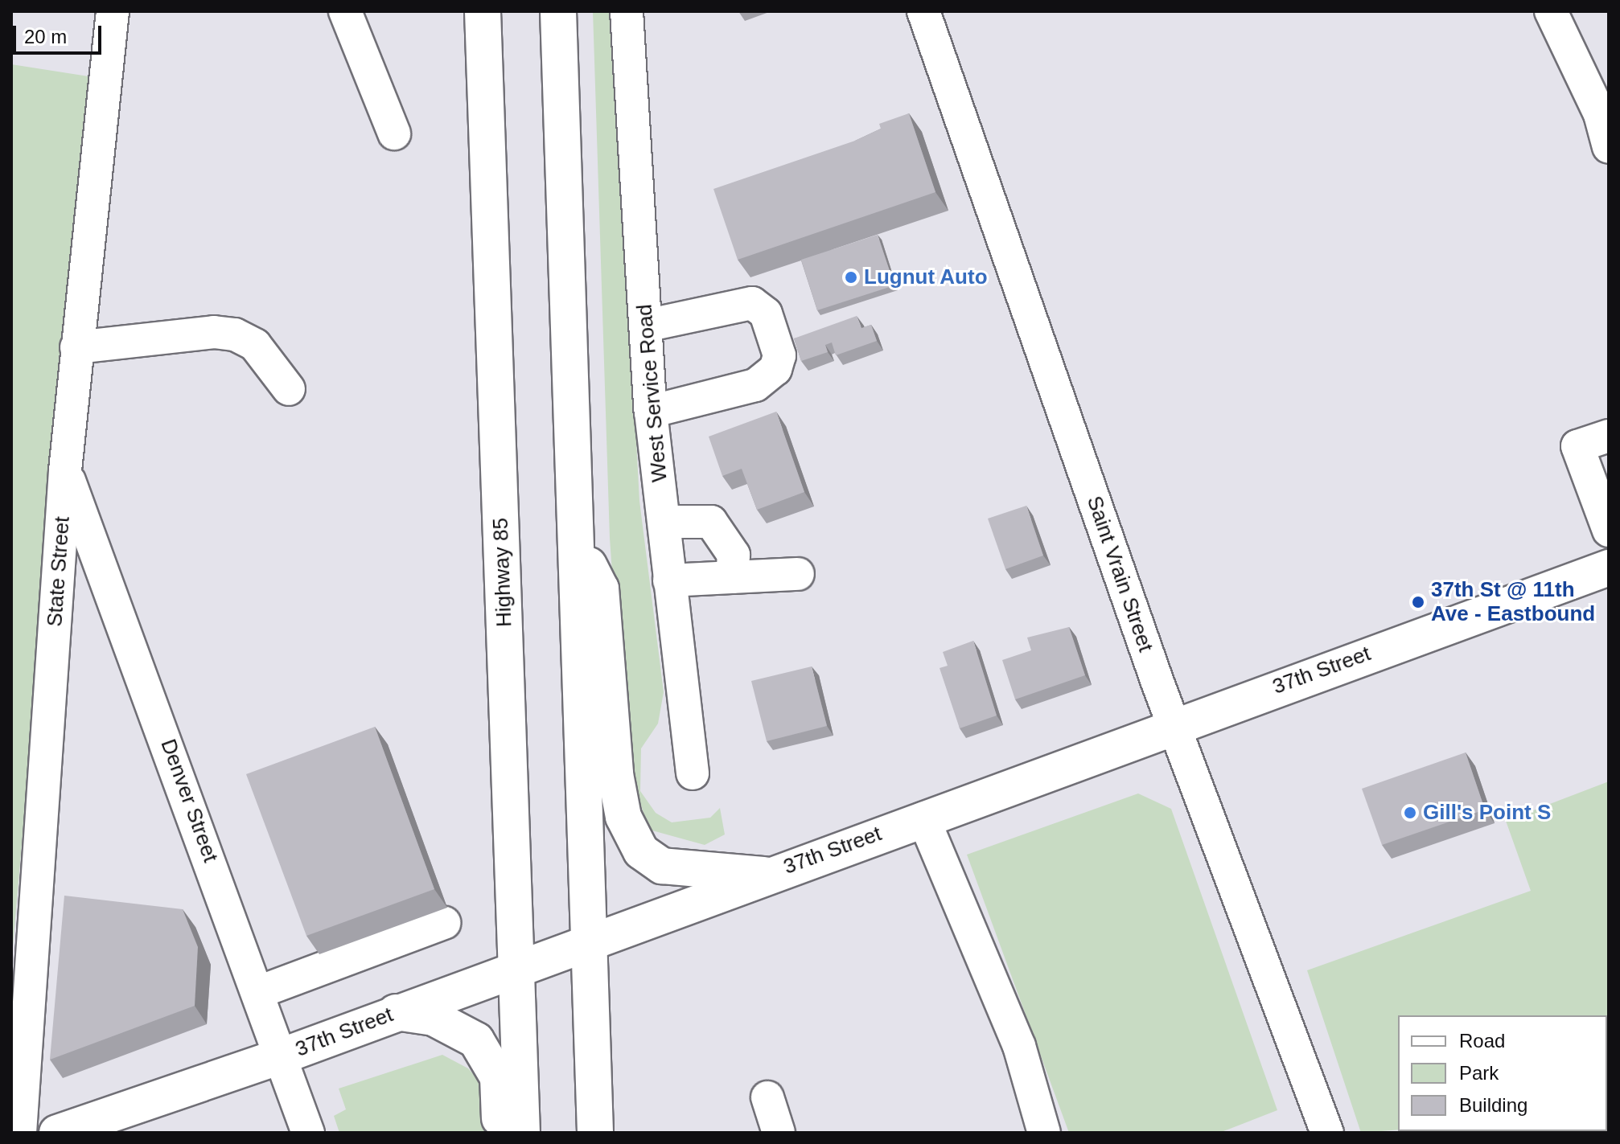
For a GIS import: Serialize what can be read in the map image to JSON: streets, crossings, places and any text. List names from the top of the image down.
{
  "streets": {
    "main road": ["Highway 85", "37th Street"],
    "street": [
      "West Service Road",
      "State Street",
      "Saint Vrain Street",
      "Denver Street"
    ]
  },
  "crossings": [
    ["State Street", "Denver Street"],
    ["Highway 85", "37th Street"],
    ["Saint Vrain Street", "37th Street"],
    ["37th Street", "Denver Street"]
  ],
  "places": ["Lugnut Auto", "37th St @ 11th Ave - Eastbound", "Gill's Point S"],
  "legend": ["Road", "Park", "Building"],
  "scale_bar": "20 m"
}
